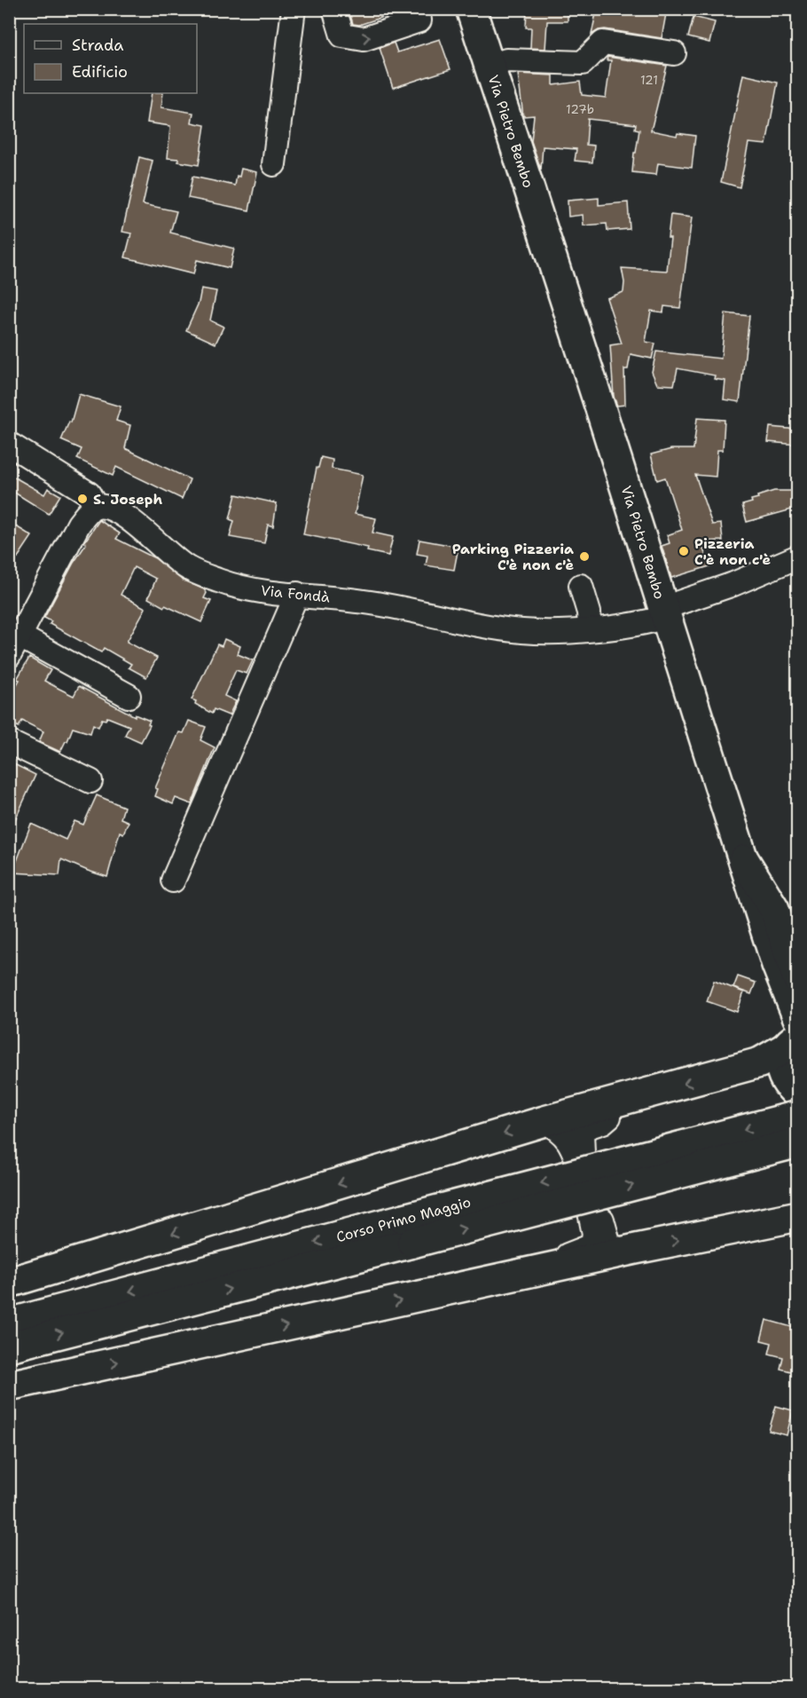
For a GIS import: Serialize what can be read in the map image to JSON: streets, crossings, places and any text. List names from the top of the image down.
{
  "streets": {
    "main road": ["Via Pietro Bembo", "Corso Primo Maggio"],
    "street": ["Via Fondà"]
  },
  "crossings": [
    ["Via Pietro Bembo", "Via Fondà"]
  ],
  "places": ["S. Joseph", "Pizzeria C'è non c'è", "Parking Pizzeria C'è non c'è"],
  "house_numbers": ["121", "127b"],
  "legend": ["Strada", "Edificio"]
}
